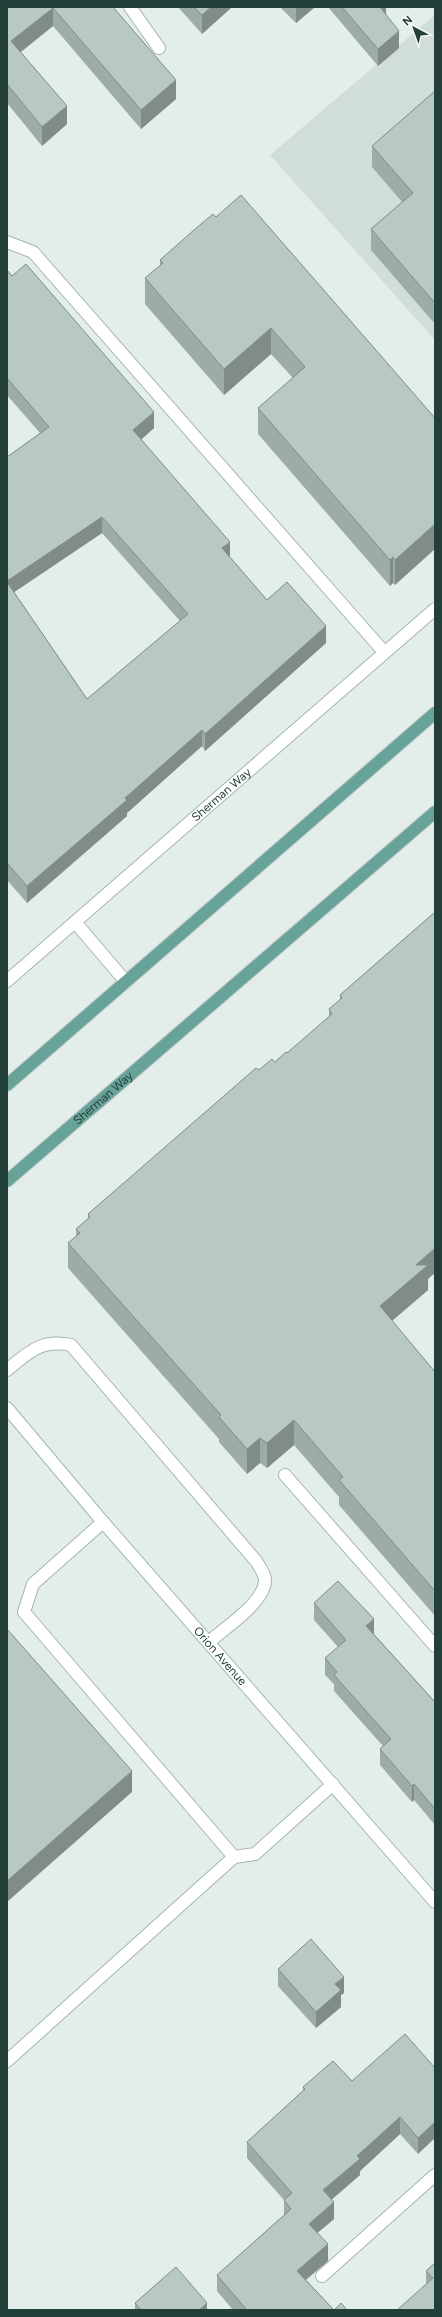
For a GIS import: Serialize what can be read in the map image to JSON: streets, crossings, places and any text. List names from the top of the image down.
{
  "streets": {
    "main road": ["Sherman Way"],
    "street": ["Orion Avenue"]
  },
  "north": "top left"
}
